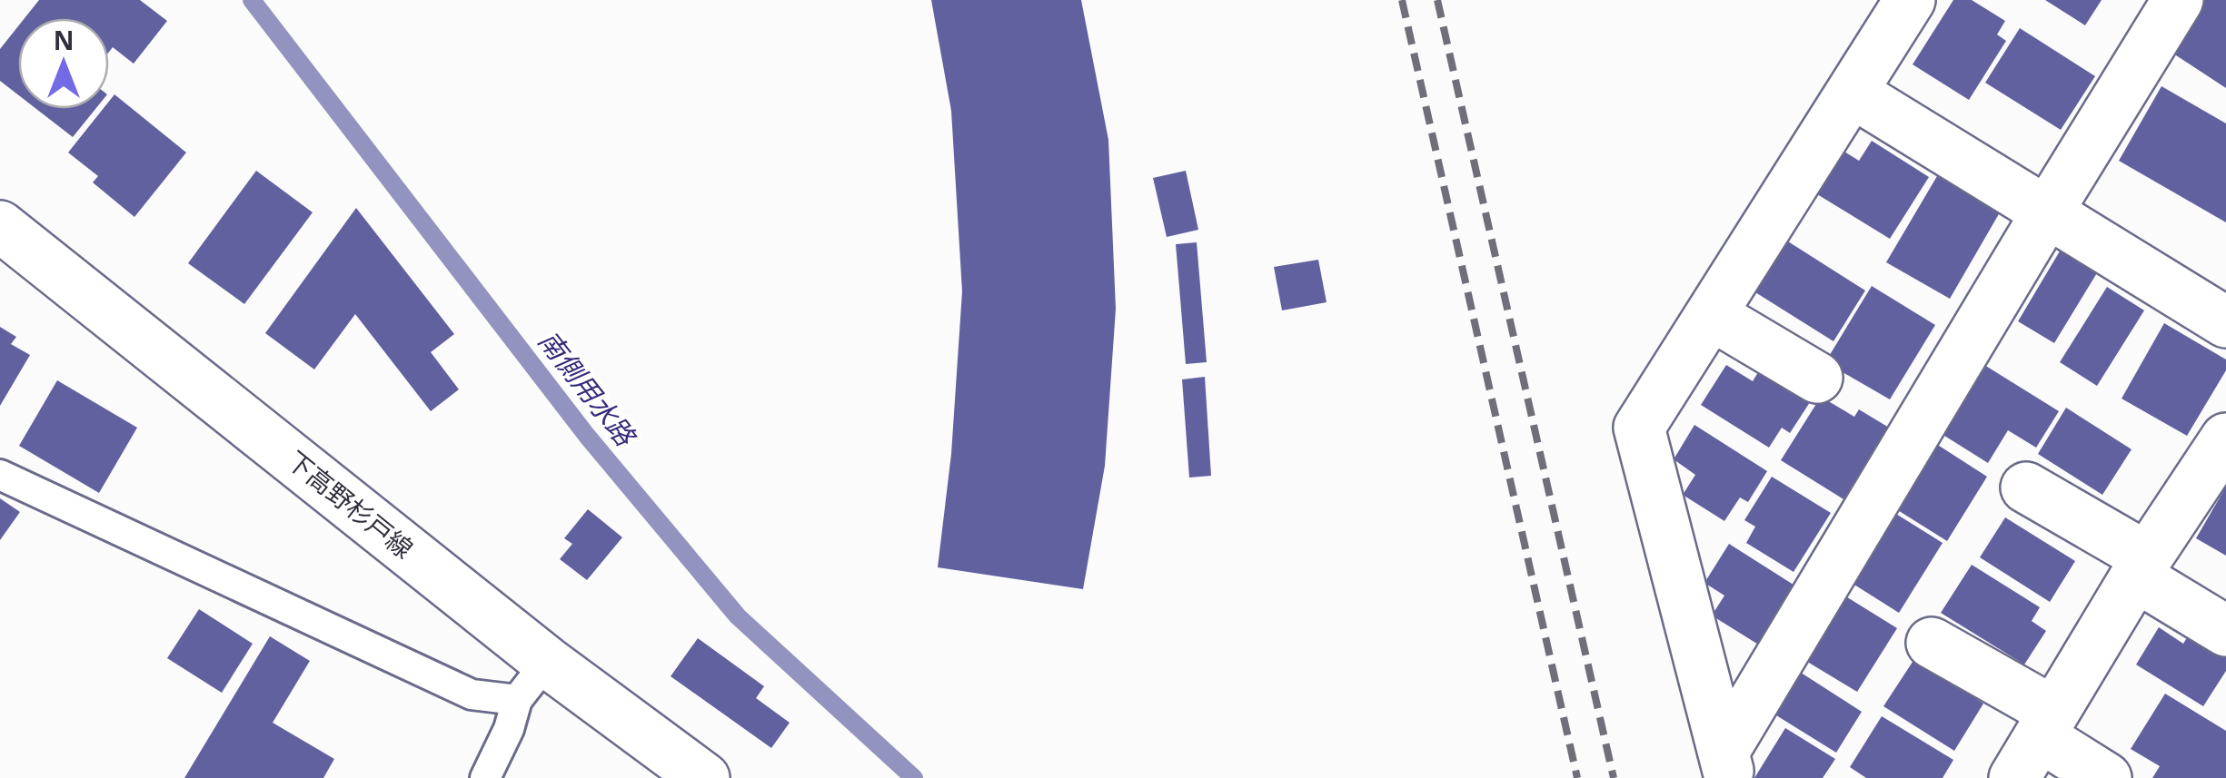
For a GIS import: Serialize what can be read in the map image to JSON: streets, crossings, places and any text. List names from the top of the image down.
{
  "streets": {
    "street": ["下高野杉戸線"]
  },
  "water": ["南側用水路"],
  "north": "top"
}
